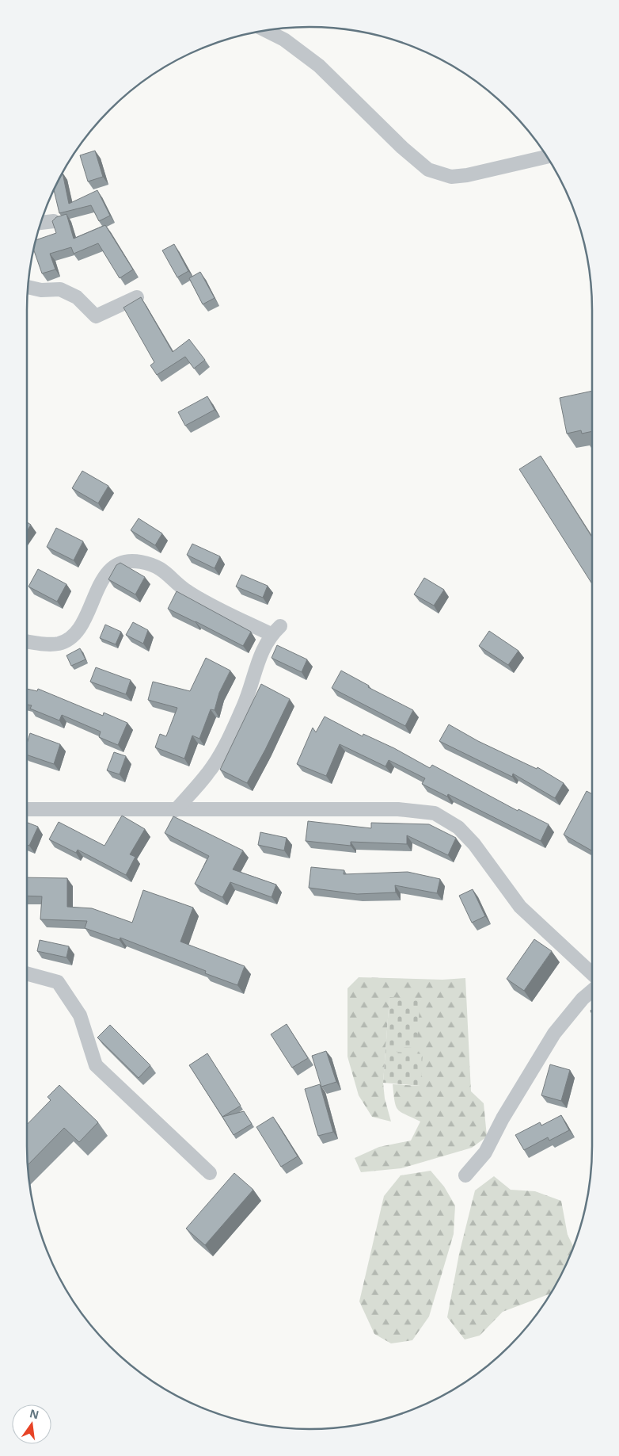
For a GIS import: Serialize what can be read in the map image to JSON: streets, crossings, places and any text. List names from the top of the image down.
{
  "north": "top"
}
